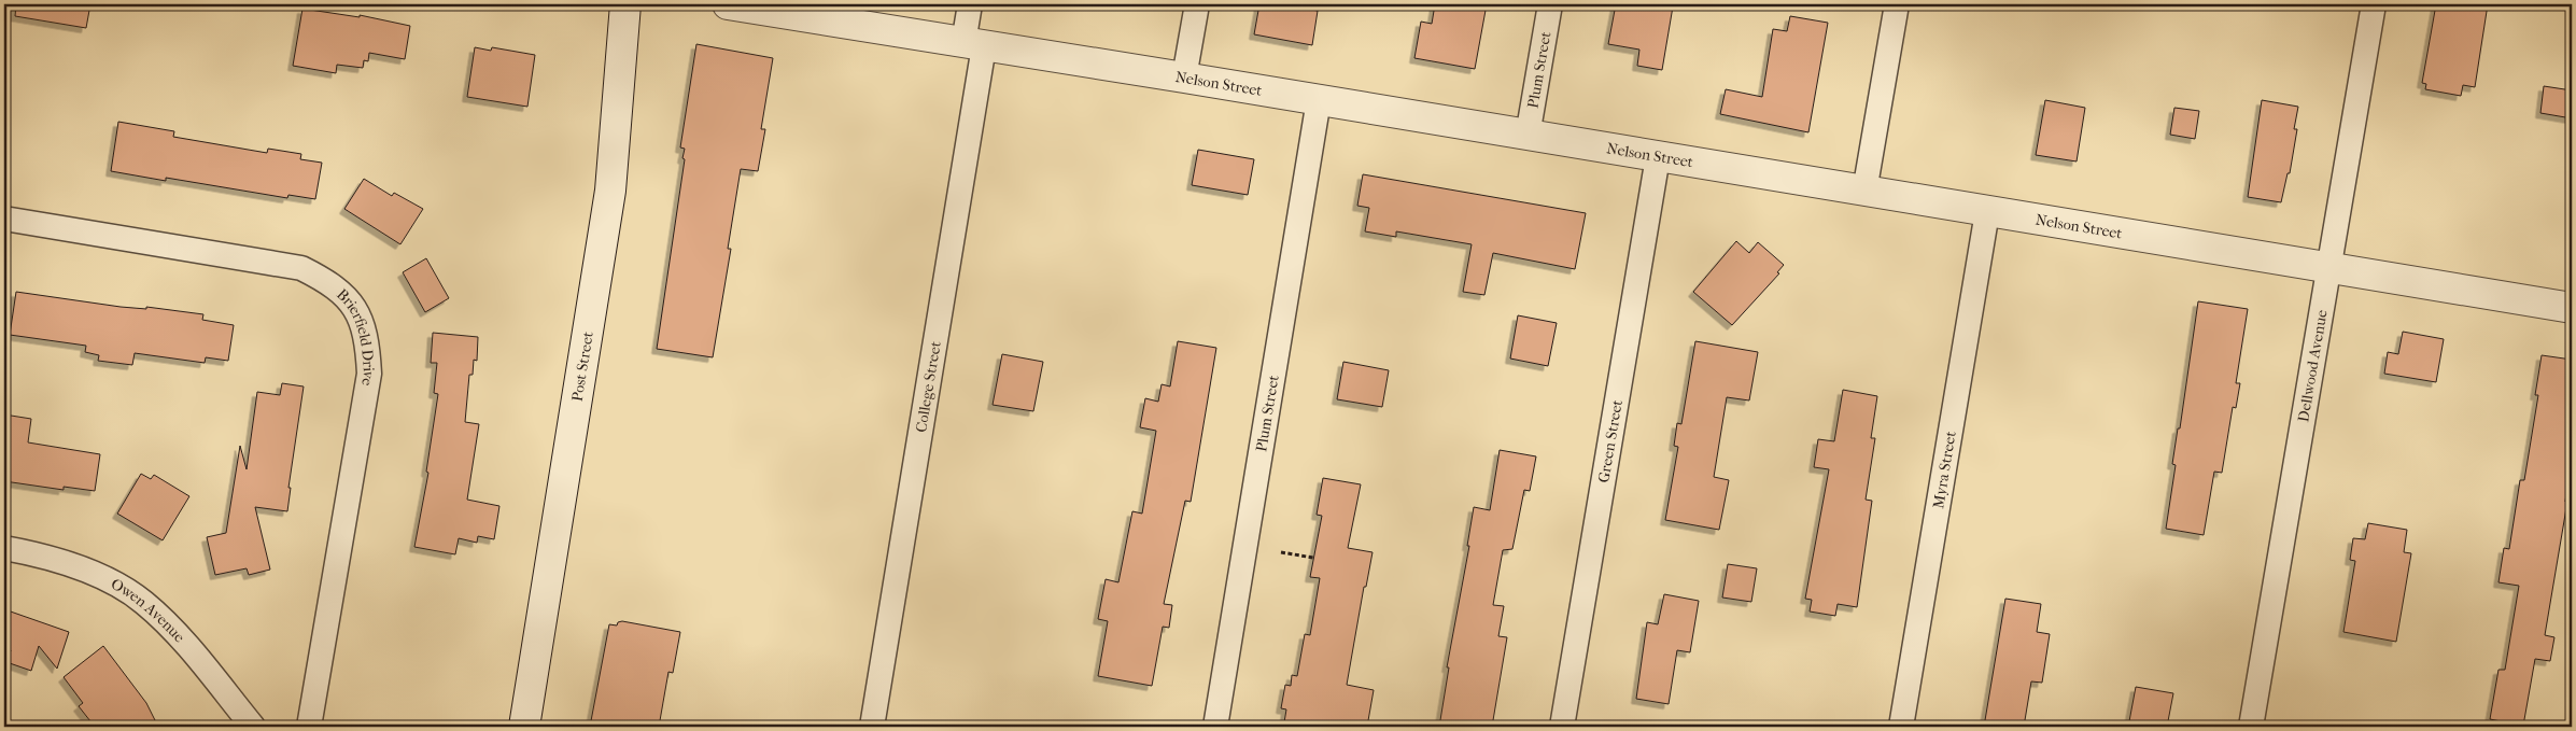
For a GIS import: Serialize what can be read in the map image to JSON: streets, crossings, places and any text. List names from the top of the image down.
{
  "streets": {
    "street": [
      "Plum Street",
      "Nelson Street",
      "Brierfield Drive",
      "Dellwood Avenue",
      "Post Street",
      "College Street",
      "Green Street",
      "Myra Street",
      "Owen Avenue"
    ]
  },
  "crossings": [
    ["Plum Street", "Nelson Street"],
    ["Nelson Street", "Dellwood Avenue"],
    ["Nelson Street", "College Street"],
    ["Nelson Street", "Green Street"],
    ["Nelson Street", "Myra Street"]
  ]
}
